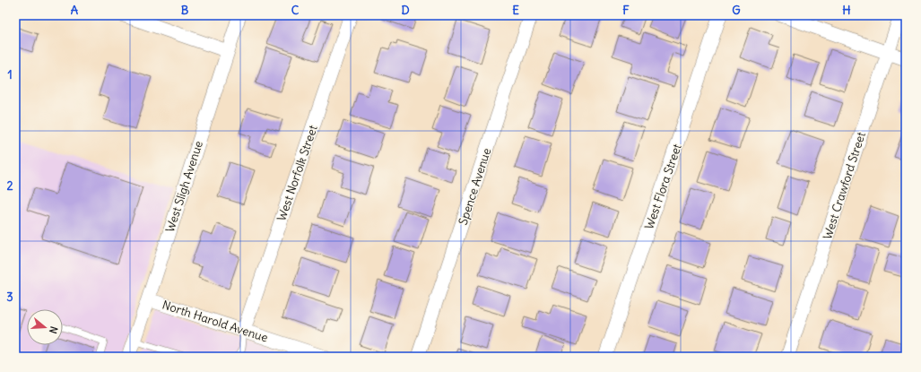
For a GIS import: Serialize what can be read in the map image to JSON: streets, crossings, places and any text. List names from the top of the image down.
{
  "streets": {
    "street": [
      "West Norfolk Street",
      "West Crawford Street",
      "West Sligh Avenue",
      "Spence Avenue",
      "West Flora Street",
      "North Harold Avenue"
    ]
  },
  "crossings": [
    ["West Norfolk Street", "North Harold Avenue"],
    ["West Sligh Avenue", "North Harold Avenue"]
  ],
  "north": "right",
  "grid": {
    "columns": [
      "A",
      "B",
      "C",
      "D",
      "E",
      "F",
      "G",
      "H"
    ],
    "rows": ["1", "2", "3"]
  }
}
